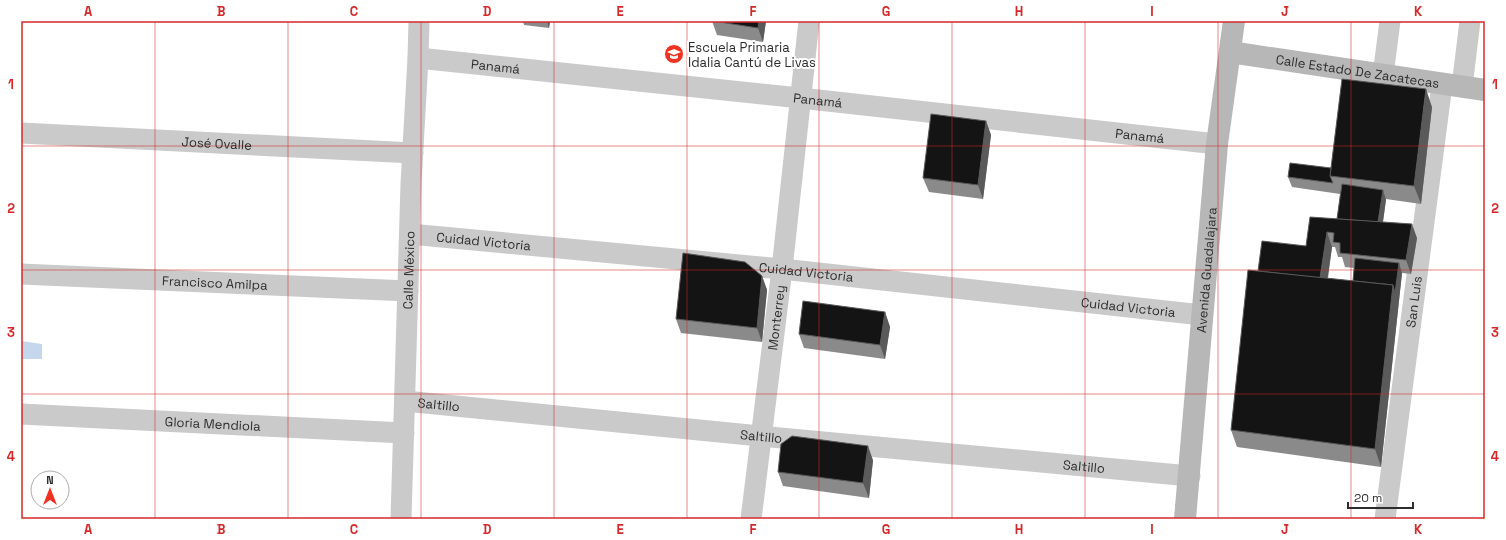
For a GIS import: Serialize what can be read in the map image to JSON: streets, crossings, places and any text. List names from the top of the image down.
{
  "streets": {
    "main road": ["Calle Estado De Zacatecas", "Avenida Guadalajara"],
    "street": [
      "Panamá",
      "José Ovalle",
      "Cuidad Victoria",
      "Calle México",
      "Francisco Amilpa",
      "San Luis",
      "Monterrey",
      "Saltillo",
      "Gloria Mendiola"
    ]
  },
  "crossings": [
    ["Panamá", "Calle México"],
    ["Panamá", "Avenida Guadalajara"],
    ["Panamá", "Monterrey"],
    ["Calle Estado De Zacatecas", "Avenida Guadalajara"],
    ["Calle Estado De Zacatecas", "San Luis"],
    ["José Ovalle", "Calle México"],
    ["Cuidad Victoria", "Calle México"],
    ["Cuidad Victoria", "Avenida Guadalajara"],
    ["Cuidad Victoria", "Monterrey"],
    ["Calle México", "Francisco Amilpa"],
    ["Calle México", "Saltillo"],
    ["Calle México", "Gloria Mendiola"],
    ["Avenida Guadalajara", "Saltillo"],
    ["Monterrey", "Saltillo"]
  ],
  "places": {
    "school or university": ["Escuela Primaria Idalia Cantú de Livas"]
  },
  "scale_bar": "20 m",
  "north": "top",
  "grid": {
    "columns": [
      "A",
      "B",
      "C",
      "D",
      "E",
      "F",
      "G",
      "H",
      "I",
      "J",
      "K"
    ],
    "rows": [
      "1",
      "2",
      "3",
      "4"
    ]
  }
}
